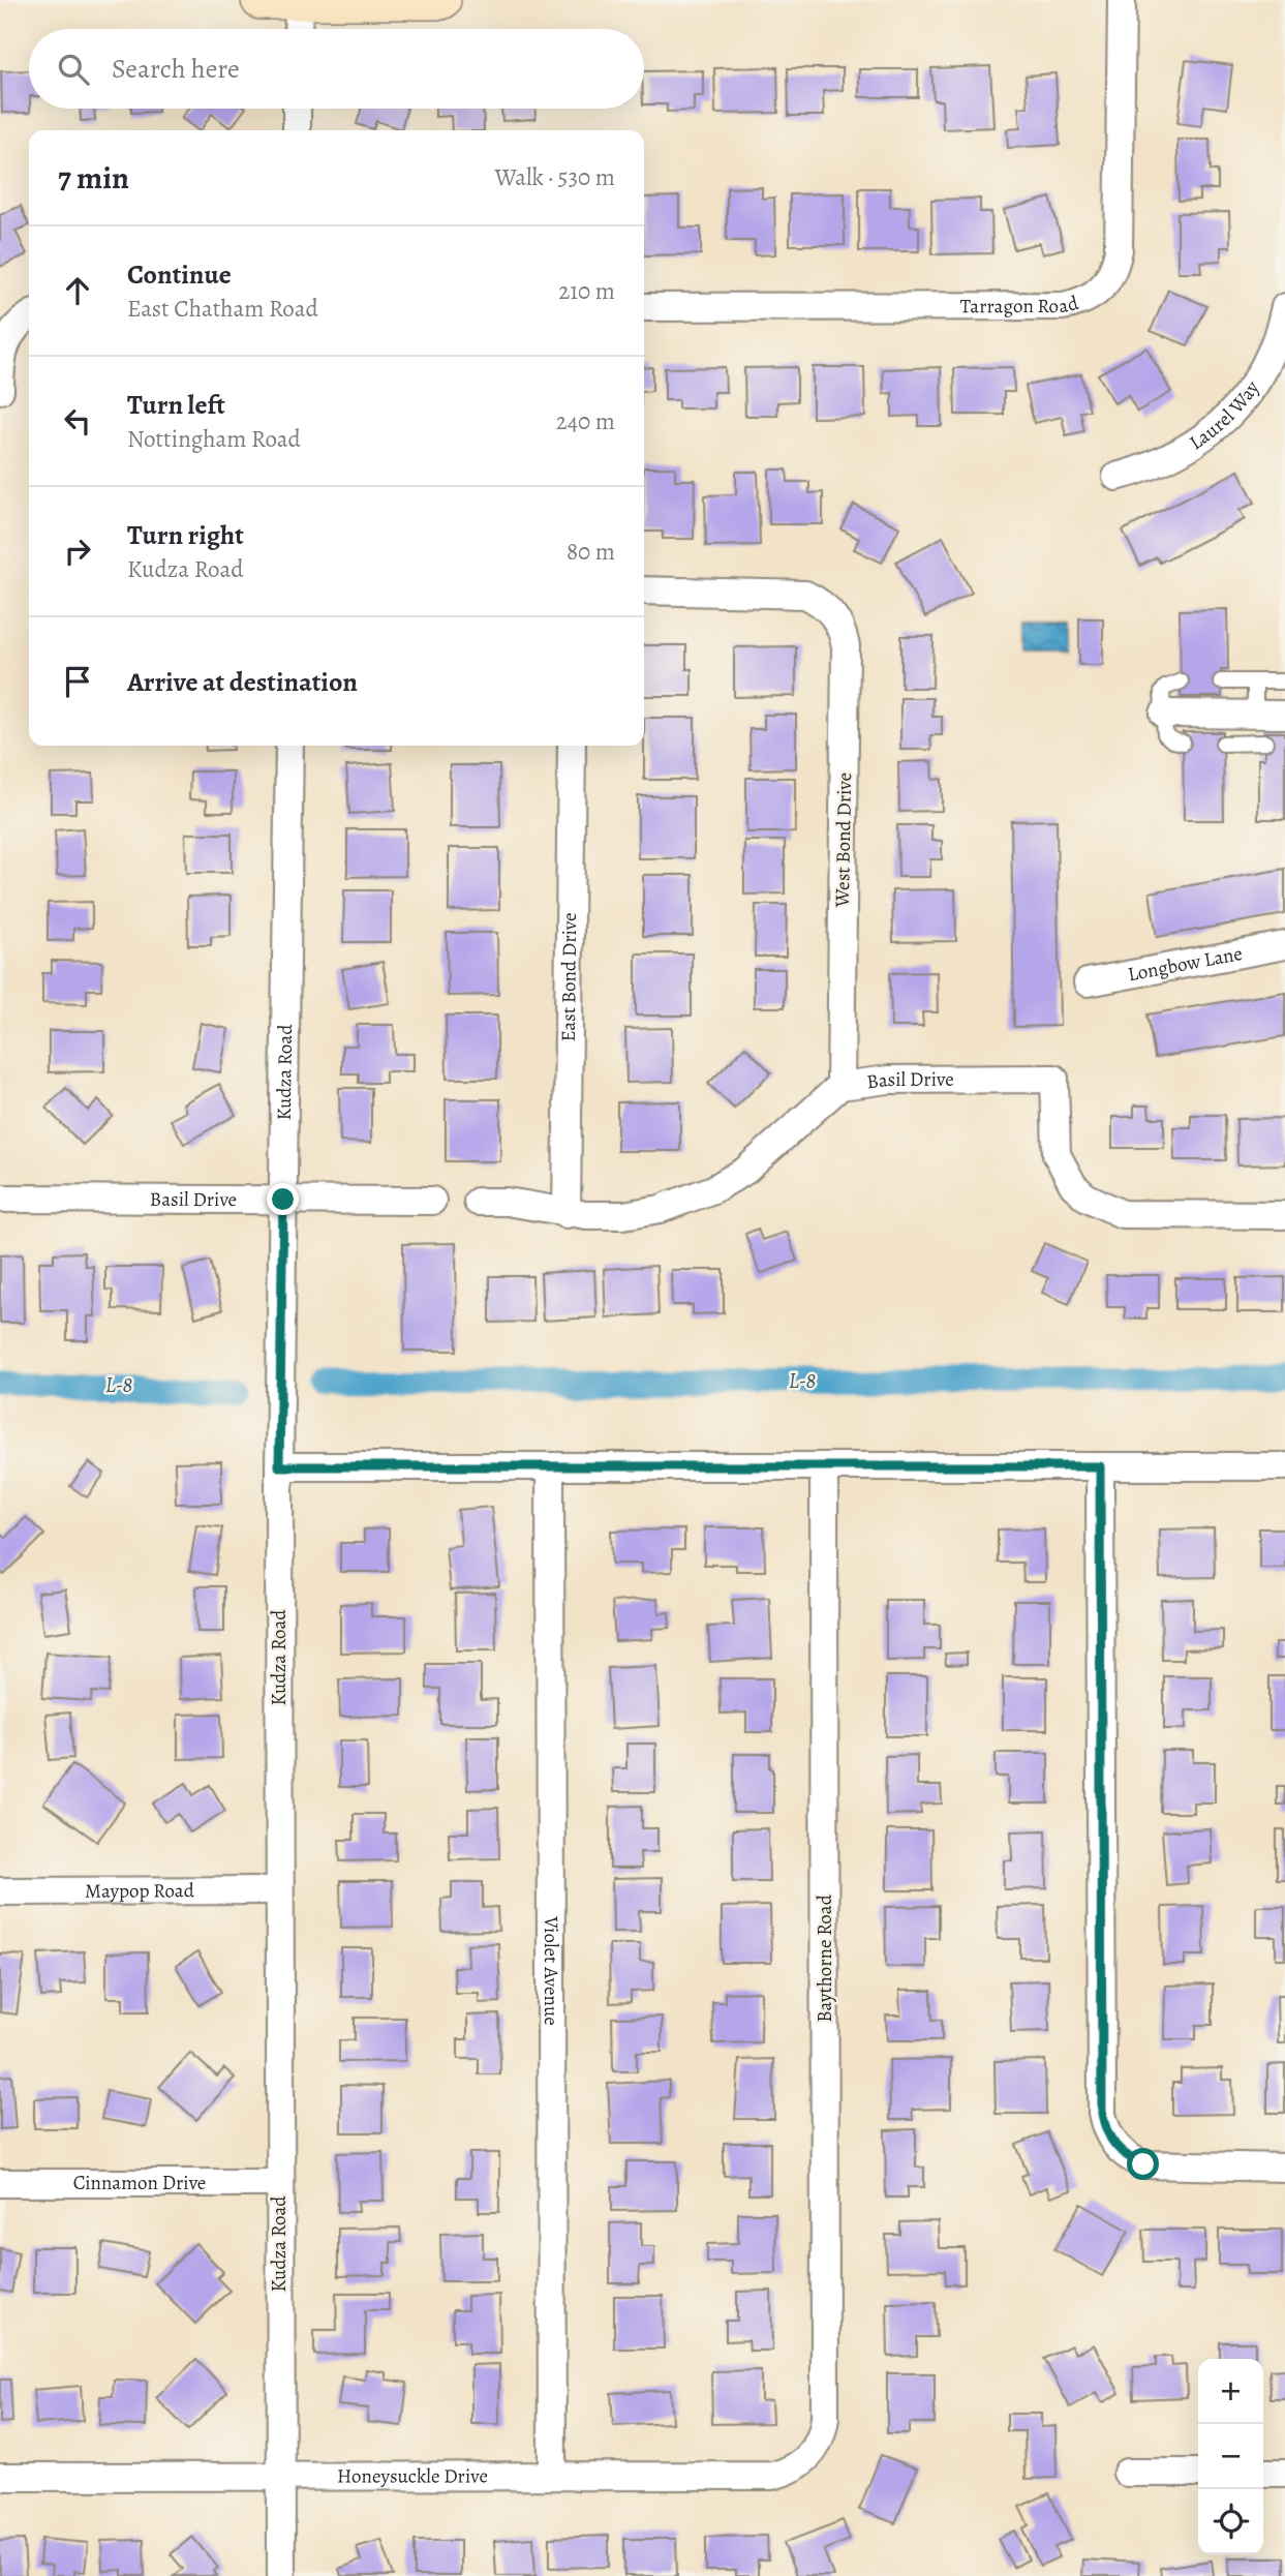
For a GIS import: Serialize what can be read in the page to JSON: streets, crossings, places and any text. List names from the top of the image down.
{
  "streets": {
    "street": [
      "Tarragon Road",
      "Laurel Way",
      "West Bond Drive",
      "Longbow Lane",
      "East Bond Drive",
      "Kudza Road",
      "Basil Drive",
      "Maypop Road",
      "Baythorne Road",
      "Violet Avenue",
      "Cinnamon Drive",
      "Honeysuckle Drive"
    ]
  },
  "crossings": [
    ["West Bond Drive", "Basil Drive"],
    ["East Bond Drive", "Basil Drive"],
    ["Kudza Road", "Basil Drive"],
    ["Kudza Road", "Maypop Road"],
    ["Kudza Road", "Cinnamon Drive"],
    ["Kudza Road", "Honeysuckle Drive"],
    ["Baythorne Road", "Honeysuckle Drive"],
    ["Violet Avenue", "Honeysuckle Drive"]
  ],
  "water": ["L-8"],
  "page": {
    "search": "Search here",
    "heading": ["7 min", "Walk · 530 m"],
    "list": [
      ["Continue", "East Chatham Road", "210 m"],
      ["Turn left", "Nottingham Road", "240 m"],
      ["Turn right", "Kudza Road", "80 m"],
      "Arrive at destination"
    ],
    "map_buttons": ["+", "−"]
  }
}
